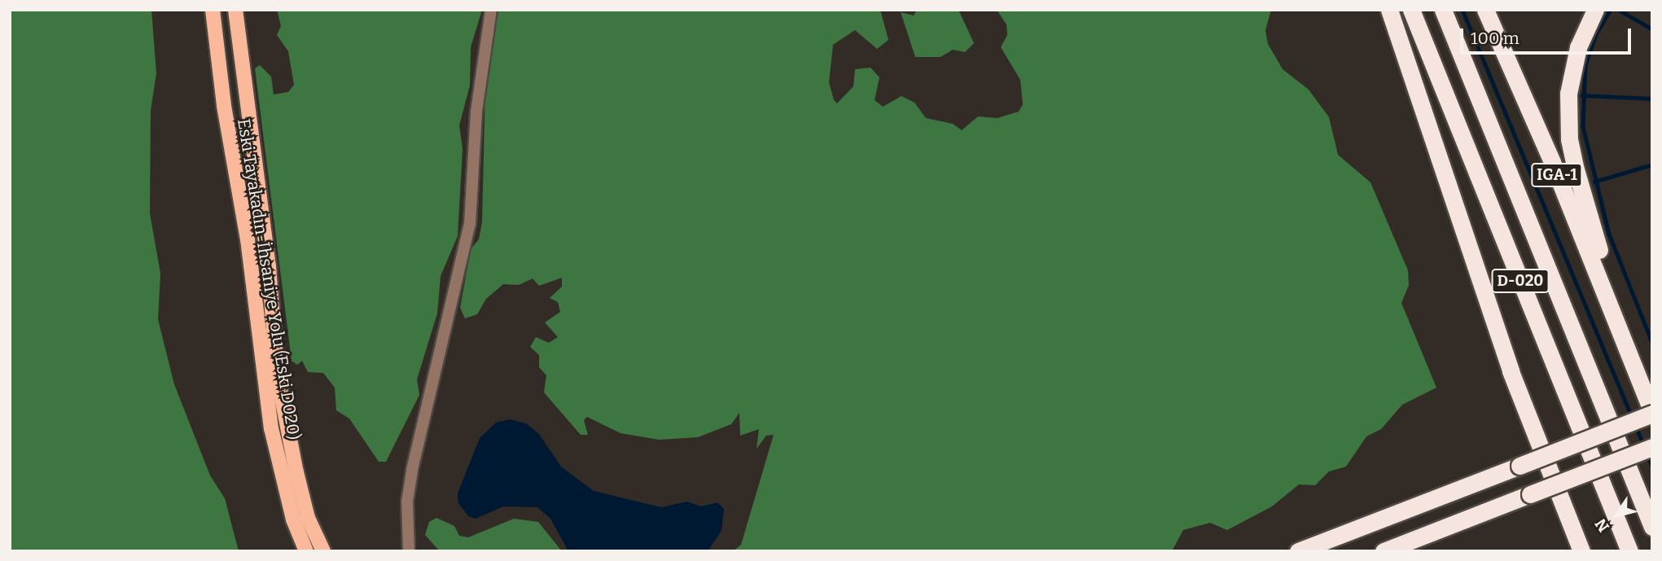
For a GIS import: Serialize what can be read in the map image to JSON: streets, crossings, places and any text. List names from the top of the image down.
{
  "streets": {
    "highway": ["IGA-1", "D-020"],
    "main road": ["Eski Tayakadın-İhsaniye Yolu (Eski D020)"]
  },
  "scale_bar": "100 m",
  "north": "bottom left"
}
